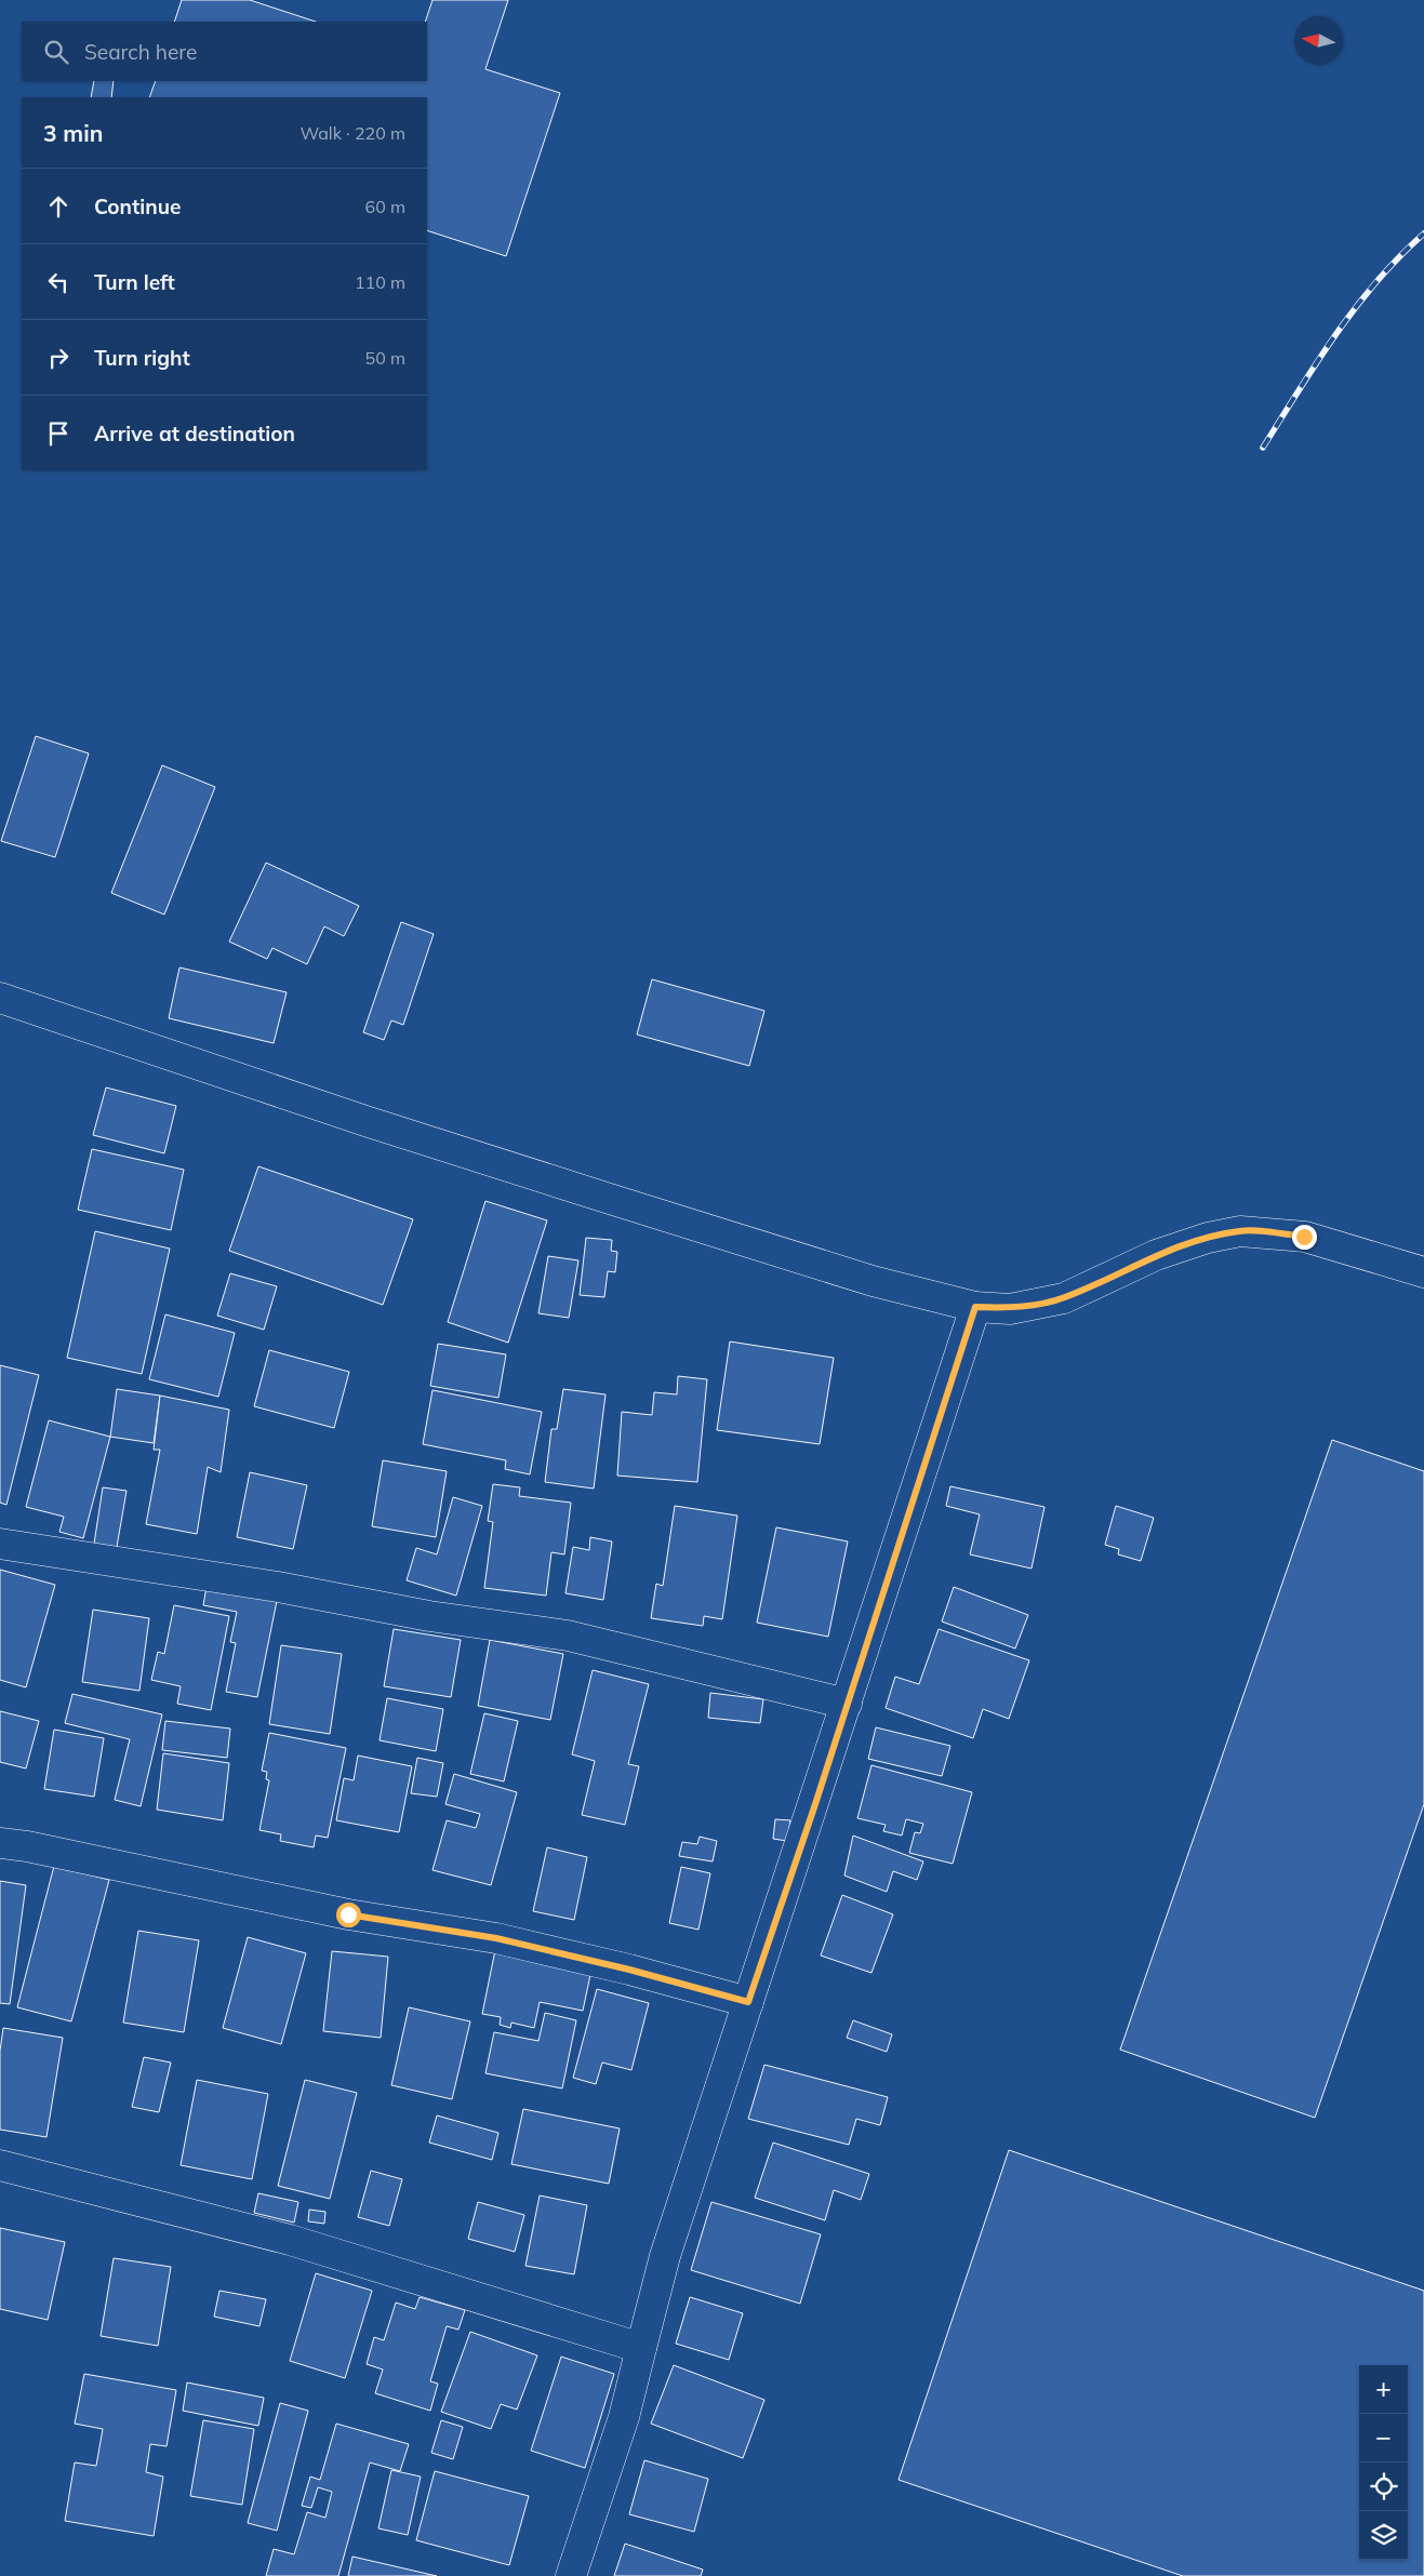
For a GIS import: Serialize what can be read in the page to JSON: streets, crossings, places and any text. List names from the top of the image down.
{
  "north": "left",
  "page": {
    "search": "Search here",
    "heading": ["3 min", "Walk · 220 m"],
    "list": [
      ["Continue", "60 m"],
      ["Turn left", "110 m"],
      ["Turn right", "50 m"],
      "Arrive at destination"
    ],
    "map_buttons": ["+", "−"]
  }
}
